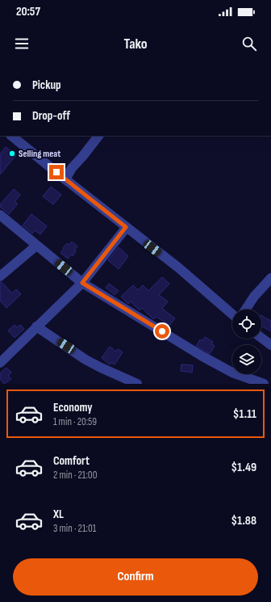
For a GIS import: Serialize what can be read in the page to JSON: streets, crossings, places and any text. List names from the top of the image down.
{
  "places": ["Selling meat"],
  "page": {
    "status": "20:57",
    "header": "Tako",
    "banner": ["Pickup", "Drop-off"],
    "list": [
      {
        "name": "Economy",
        "note": "1 min · 20:59",
        "value": "$1.11"
      },
      {
        "name": "Comfort",
        "note": "2 min · 21:00",
        "value": "$1.49"
      },
      {
        "name": "XL",
        "note": "3 min · 21:01",
        "value": "$1.88"
      }
    ],
    "buttons": "Confirm"
  }
}
